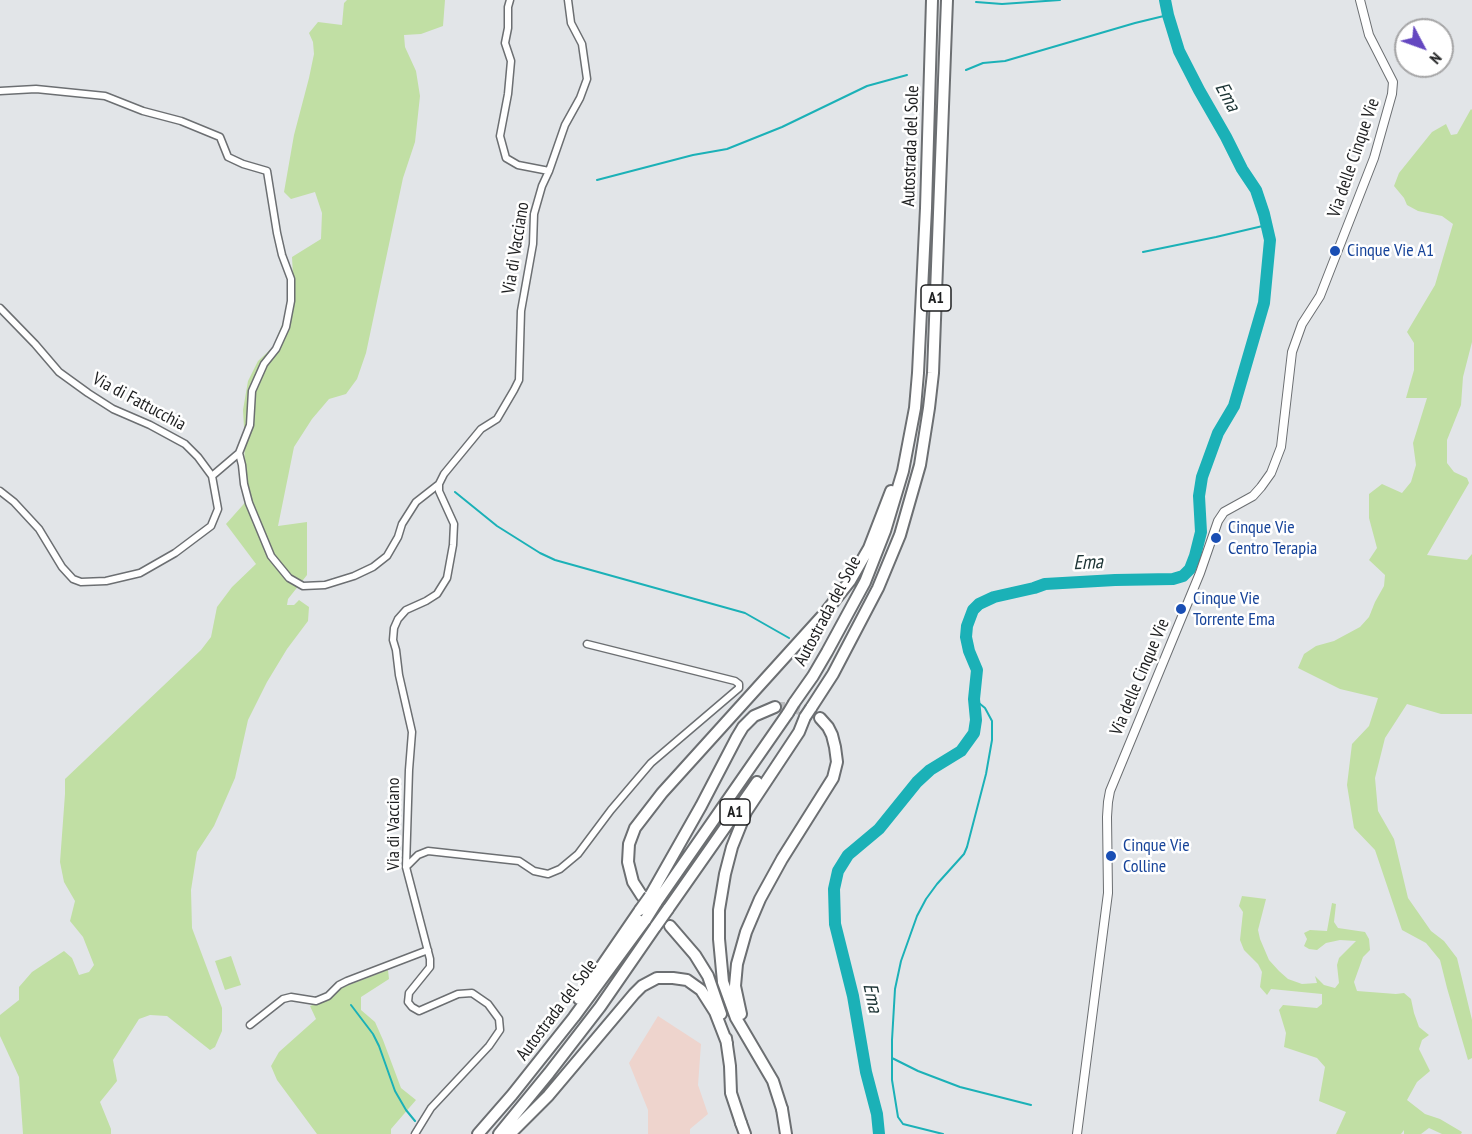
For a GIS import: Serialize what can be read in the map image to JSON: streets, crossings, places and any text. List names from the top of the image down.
{
  "streets": {
    "highway": ["Autostrada del Sole", "A1"],
    "street": ["Via delle Cinque Vie", "Via di Vacciano", "Via di Fattucchia"]
  },
  "water": ["Ema"],
  "places": [
    "Cinque Vie A1",
    "Cinque Vie Centro Terapia",
    "Cinque Vie Torrente Ema",
    "Cinque Vie Colline"
  ],
  "north": "bottom right"
}
